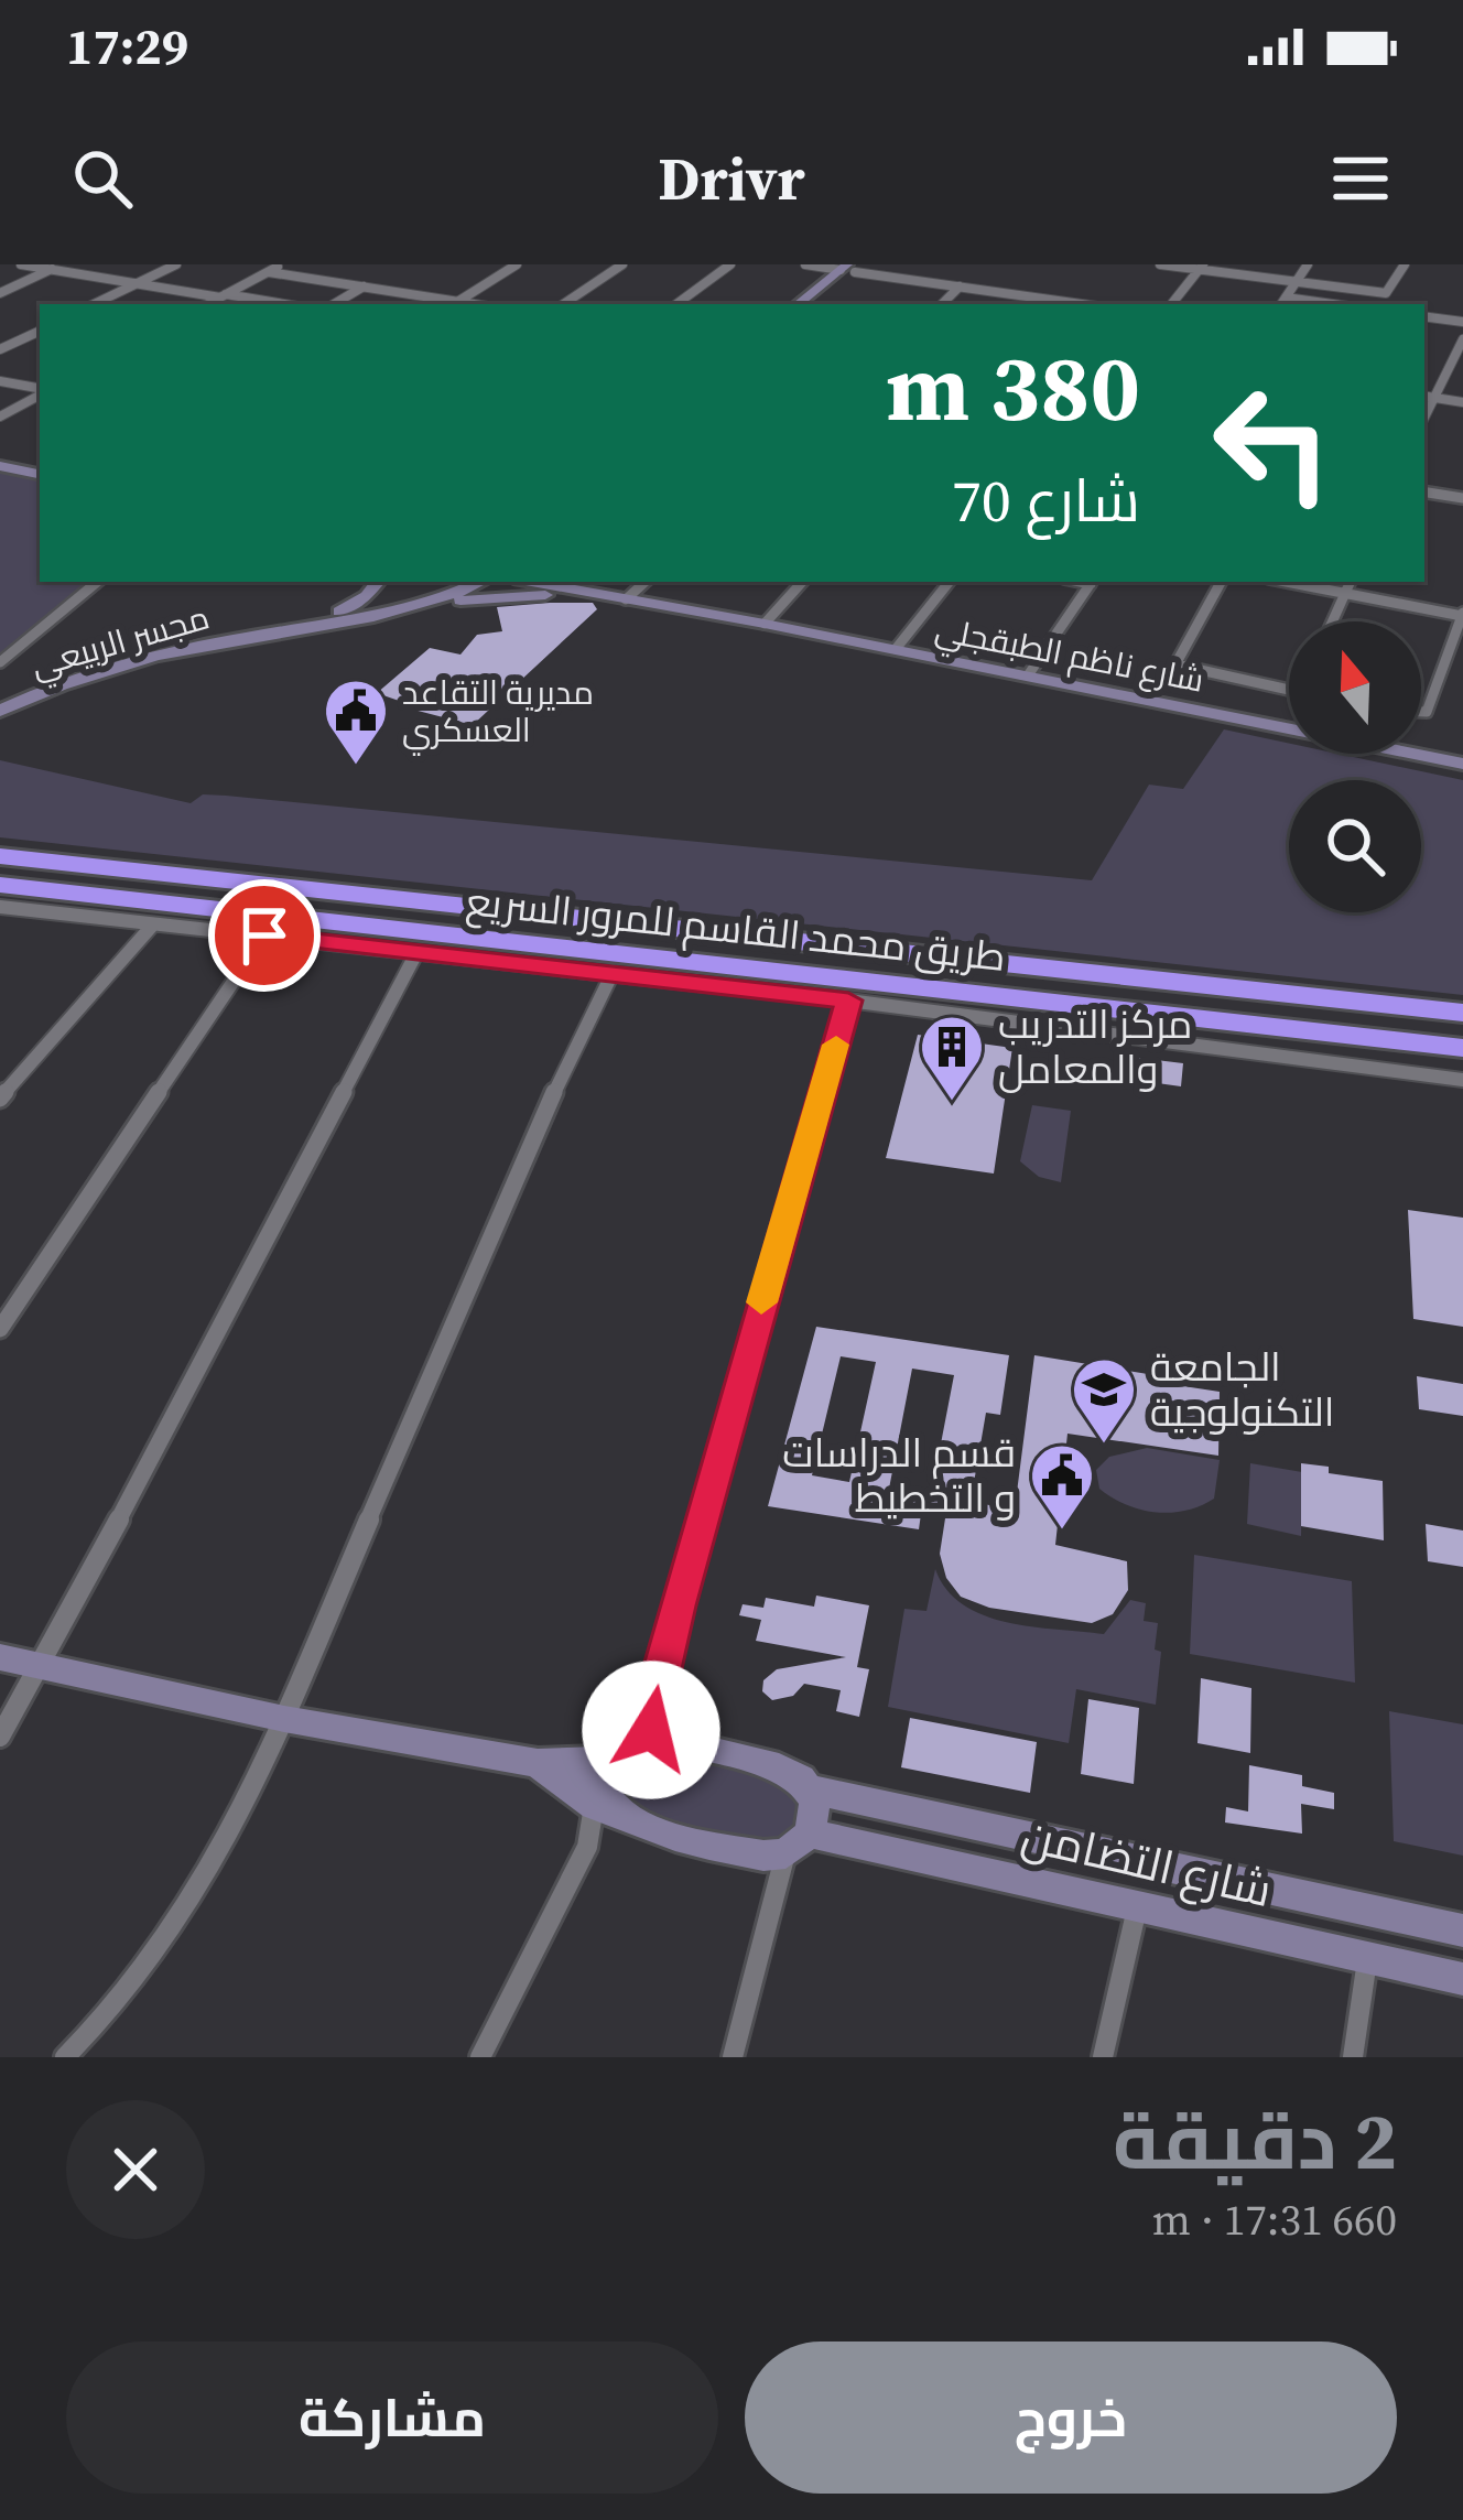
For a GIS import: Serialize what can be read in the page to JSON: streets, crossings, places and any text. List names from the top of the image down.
{
  "streets": {
    "highway": ["طريق محمد القاسم للمرور السريع"],
    "main road": ["مجسر الربيعي", "شارع ناظم الطبقجلي", "شارع التضامن"]
  },
  "places": {
    "public building": ["مديرية التقاعد العسكري", "قسم الدراسات و التخطيط"],
    "building": ["مركز التدريب والمعامل"],
    "school or university": ["الجامعة التكنولوجية"]
  },
  "north": "top",
  "page": {
    "status": "17:29",
    "header": "Drivr",
    "turn": ["380 m", "شارع 70"],
    "heading": ["2 دقيقة", "660 m · 17:31"],
    "buttons": ["خروج", "مشاركة"]
  }
}
